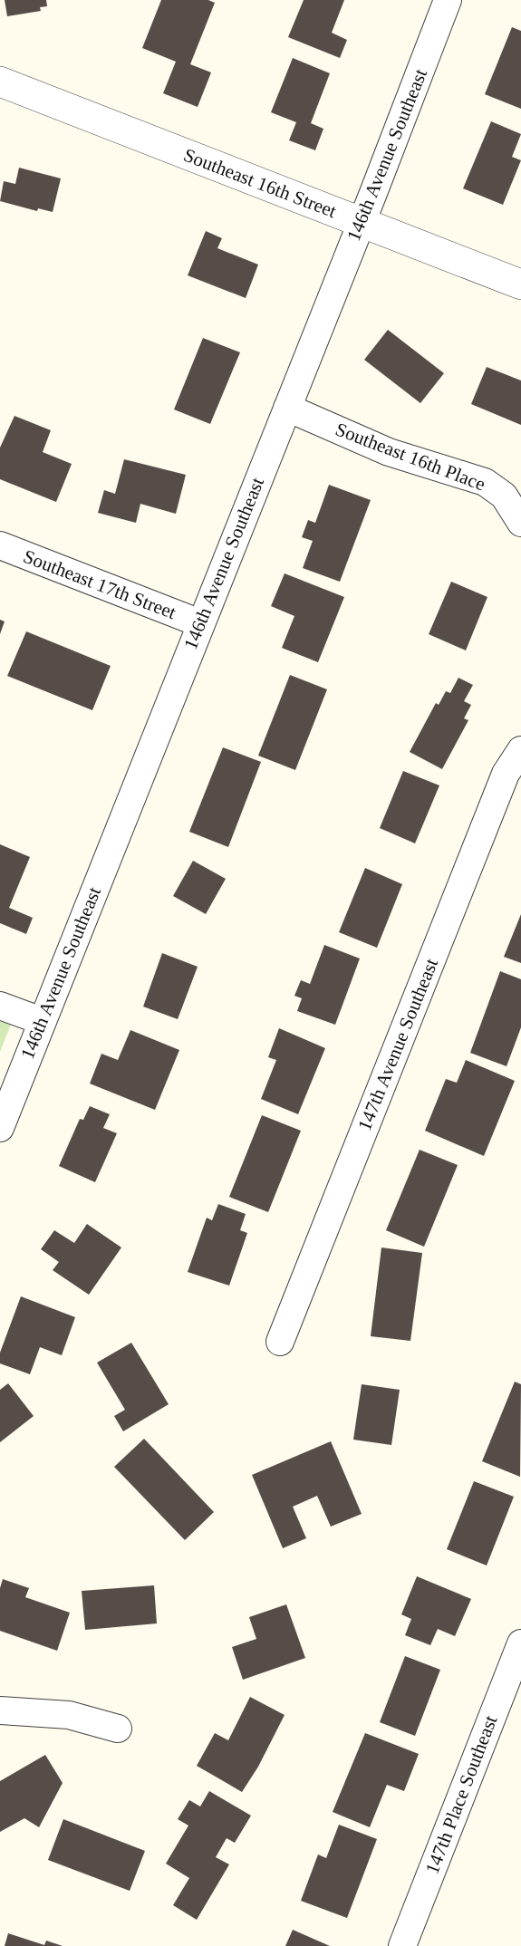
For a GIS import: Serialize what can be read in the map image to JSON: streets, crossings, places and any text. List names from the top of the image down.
{
  "streets": {
    "street": [
      "146th Avenue Southeast",
      "Southeast 16th Street",
      "Southeast 16th Place",
      "Southeast 17th Street",
      "147th Avenue Southeast",
      "147th Place Southeast"
    ]
  },
  "crossings": [
    ["146th Avenue Southeast", "Southeast 16th Street"],
    ["146th Avenue Southeast", "Southeast 16th Place"],
    ["146th Avenue Southeast", "Southeast 17th Street"]
  ]
}
